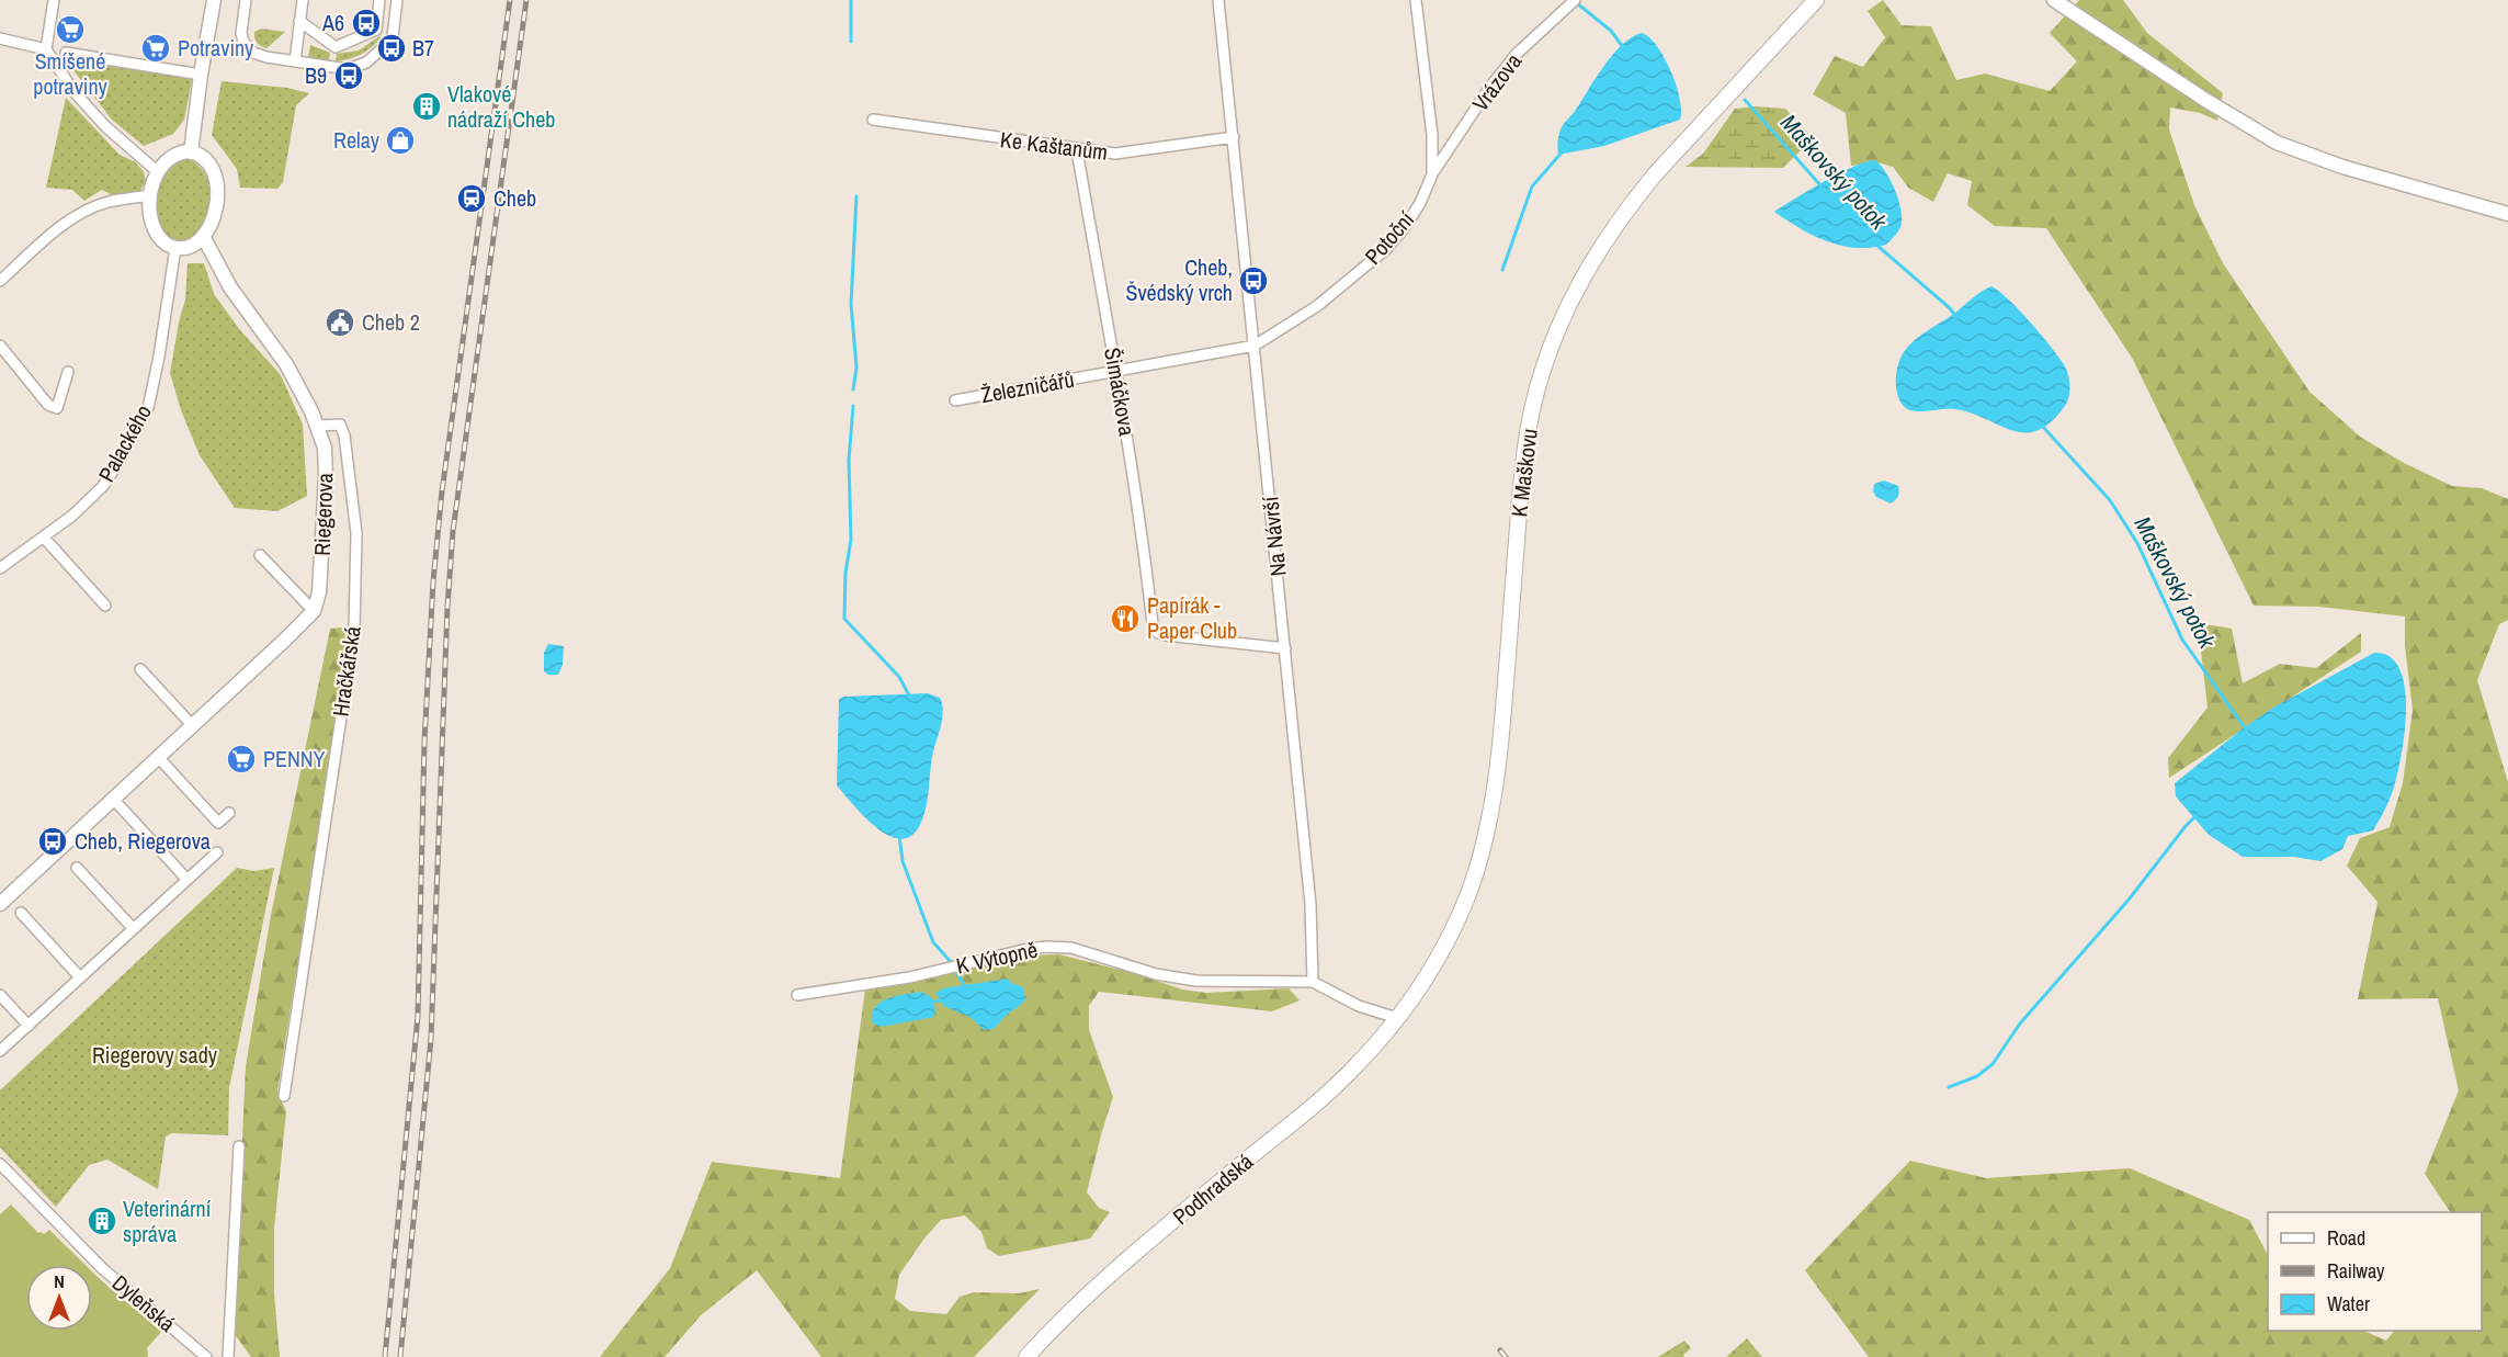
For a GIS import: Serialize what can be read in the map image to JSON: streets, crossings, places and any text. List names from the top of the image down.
{
  "streets": {
    "main road": ["K Maškovu", "Podhradská"],
    "street": [
      "Vrázova",
      "Ke Kaštanům",
      "Potoční",
      "Železničářů",
      "Šimáčkova",
      "Palackého",
      "Riegerova",
      "Na Návrší",
      "Hračkářská",
      "K Výtopně",
      "Dyleňská"
    ]
  },
  "crossings": [
    ["Vrázova", "Potoční"],
    ["Ke Kaštanům", "Šimáčkova"],
    ["Ke Kaštanům", "Na Návrší"],
    ["Potoční", "Železničářů"],
    ["Potoční", "Na Návrší"],
    ["Železničářů", "Šimáčkova"],
    ["Železničářů", "Na Návrší"],
    ["Šimáčkova", "Na Návrší"],
    ["Palackého", "Riegerova"],
    ["K Maškovu", "Podhradská"],
    ["Riegerova", "Hračkářská"],
    ["Na Návrší", "K Výtopně"]
  ],
  "water": ["Maškovský potok"],
  "parks": ["Riegerovy sady"],
  "places": {
    "bus stop": [
      "A6",
      "B7",
      "B9",
      "Cheb, Švédský vrch",
      "Cheb, Riegerova"
    ],
    "supermarket": ["Smíšené potraviny", "Potraviny", "PENNY"],
    "building": ["Vlakové nádraží Cheb", "Veterinární správa"],
    "shop": ["Relay"],
    "station": ["Cheb"],
    "public building": ["Cheb 2"],
    "restaurant": ["Papírák - Paper Club"]
  },
  "legend": ["Road", "Railway", "Water"],
  "north": "top"
}
